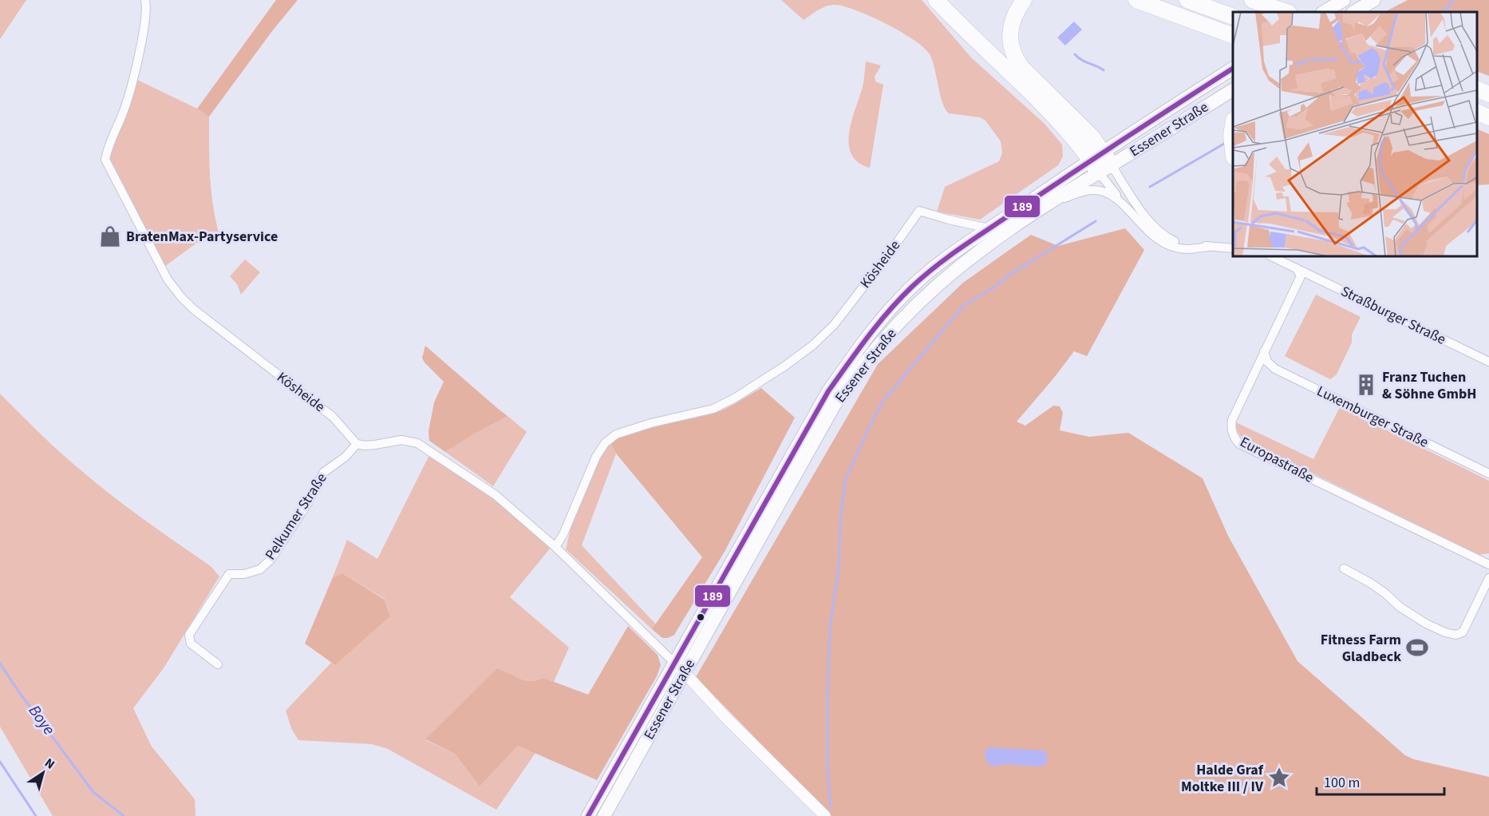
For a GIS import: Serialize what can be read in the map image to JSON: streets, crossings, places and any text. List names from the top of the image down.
{
  "streets": {
    "main road": ["Essener Straße"],
    "street": [
      "Kösheide",
      "Straßburger Straße",
      "Luxemburger Straße",
      "Europastraße",
      "Pelkumer Straße"
    ]
  },
  "crossings": [
    ["Essener Straße", "Kösheide"],
    ["Kösheide", "Pelkumer Straße"],
    ["Straßburger Straße", "Europastraße"],
    ["Luxemburger Straße", "Europastraße"]
  ],
  "water": ["Boye"],
  "places": {
    "shop": ["BratenMax-Partyservice"],
    "building": ["Franz Tuchen & Söhne GmbH"],
    "sports": ["Fitness Farm Gladbeck"],
    "place": ["Halde Graf Moltke III / IV"]
  },
  "lines": ["transit line 189"],
  "scale_bar": "100 m",
  "north": "top right"
}
